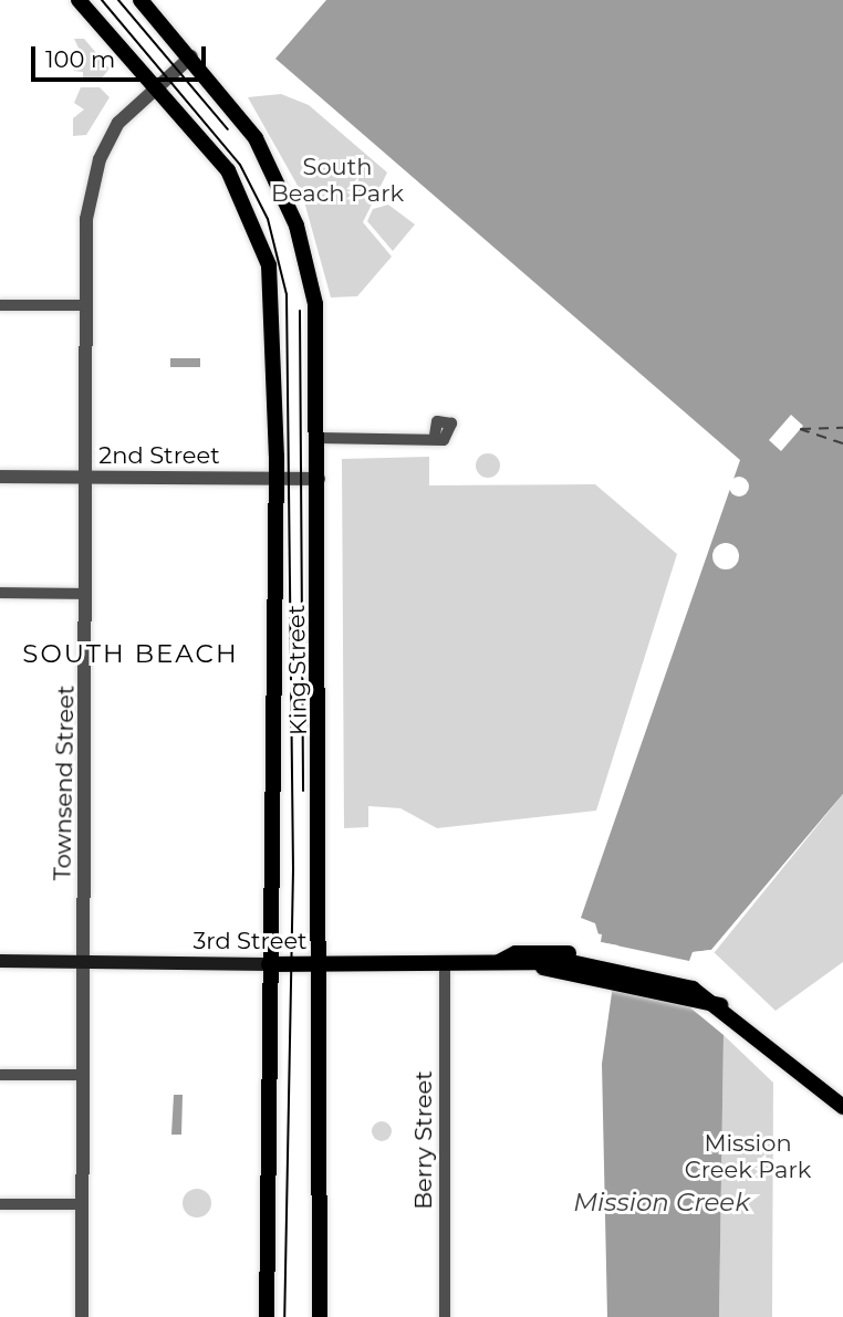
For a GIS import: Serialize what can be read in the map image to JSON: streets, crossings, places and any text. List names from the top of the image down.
{
  "streets": {
    "main road": ["King Street", "3rd Street"],
    "street": ["2nd Street", "Townsend Street", "Berry Street"]
  },
  "crossings": [
    ["2nd Street", "King Street"],
    ["2nd Street", "Townsend Street"],
    ["King Street", "Townsend Street"],
    ["King Street", "3rd Street"],
    ["Townsend Street", "3rd Street"],
    ["3rd Street", "Berry Street"]
  ],
  "districts": ["SOUTH BEACH"],
  "water": ["Mission Creek"],
  "parks": ["South Beach Park", "Mission Creek Park"],
  "scale_bar": "100 m"
}
